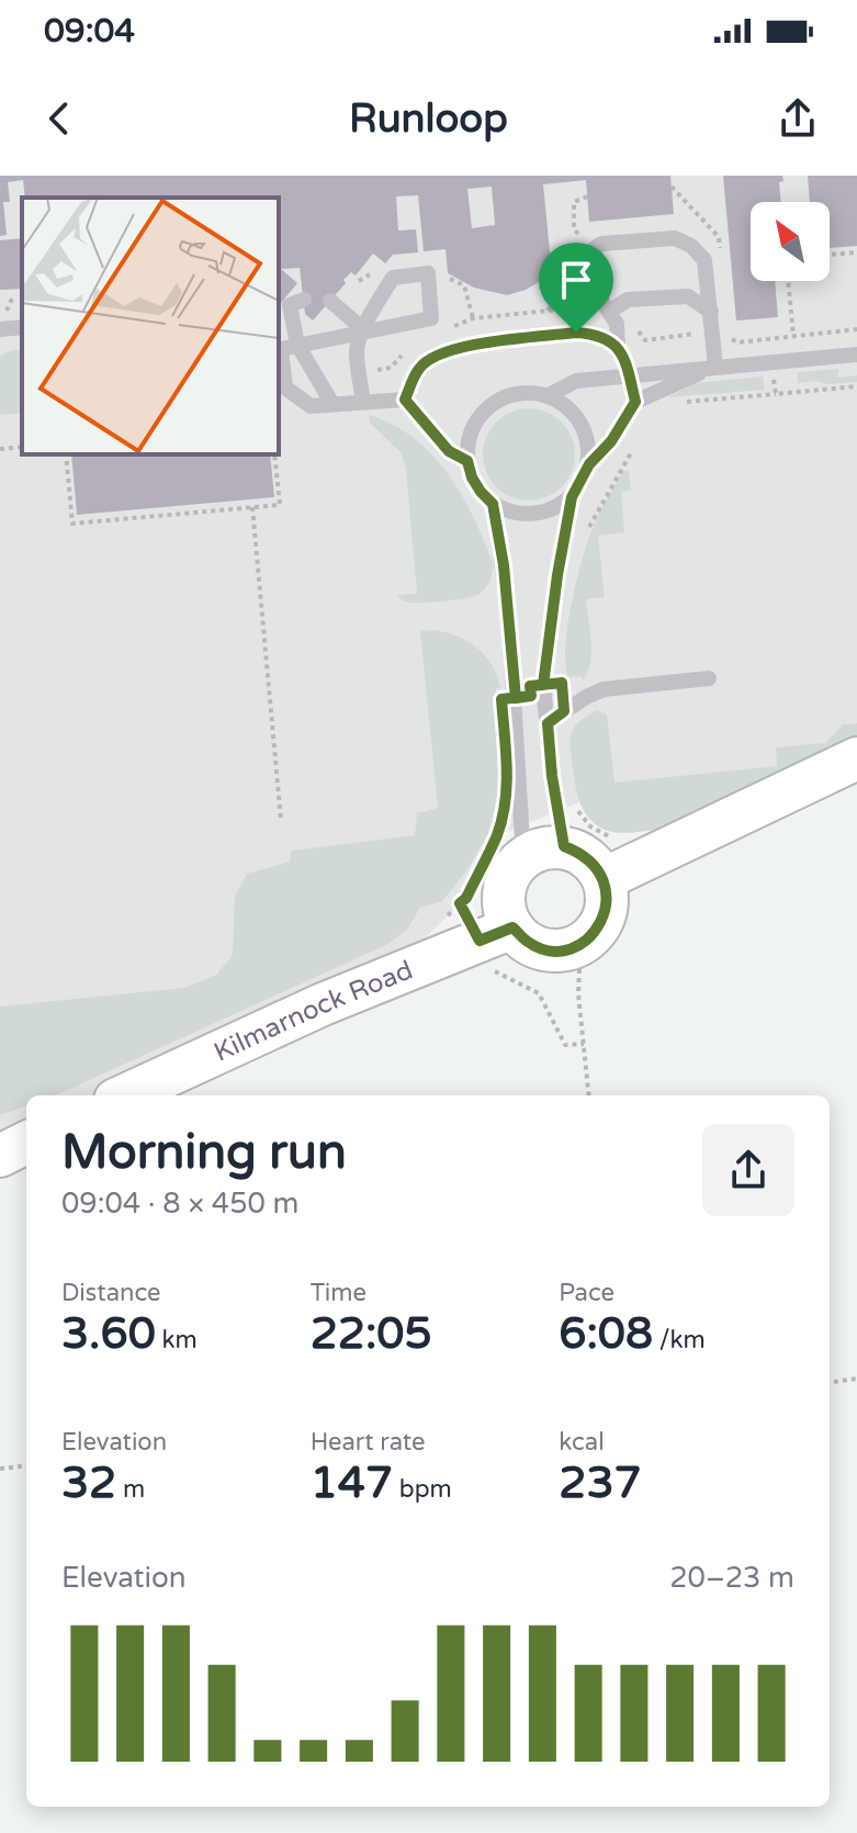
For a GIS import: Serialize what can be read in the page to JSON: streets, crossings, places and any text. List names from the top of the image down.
{
  "streets": {
    "main road": ["Kilmarnock Road"]
  },
  "north": "top left",
  "page": {
    "status": "09:04",
    "header": "Runloop",
    "heading": ["Morning run", "09:04 · 8 × 450 m"],
    "stats": [
      ["Distance", "3.60 km"],
      ["Time", "22:05"],
      ["Pace", "6:08 /km"],
      ["Elevation", "32 m"],
      ["Heart rate", "147 bpm"],
      ["kcal", "237"]
    ],
    "chart": ["Elevation", "20–23 m"]
  }
}
